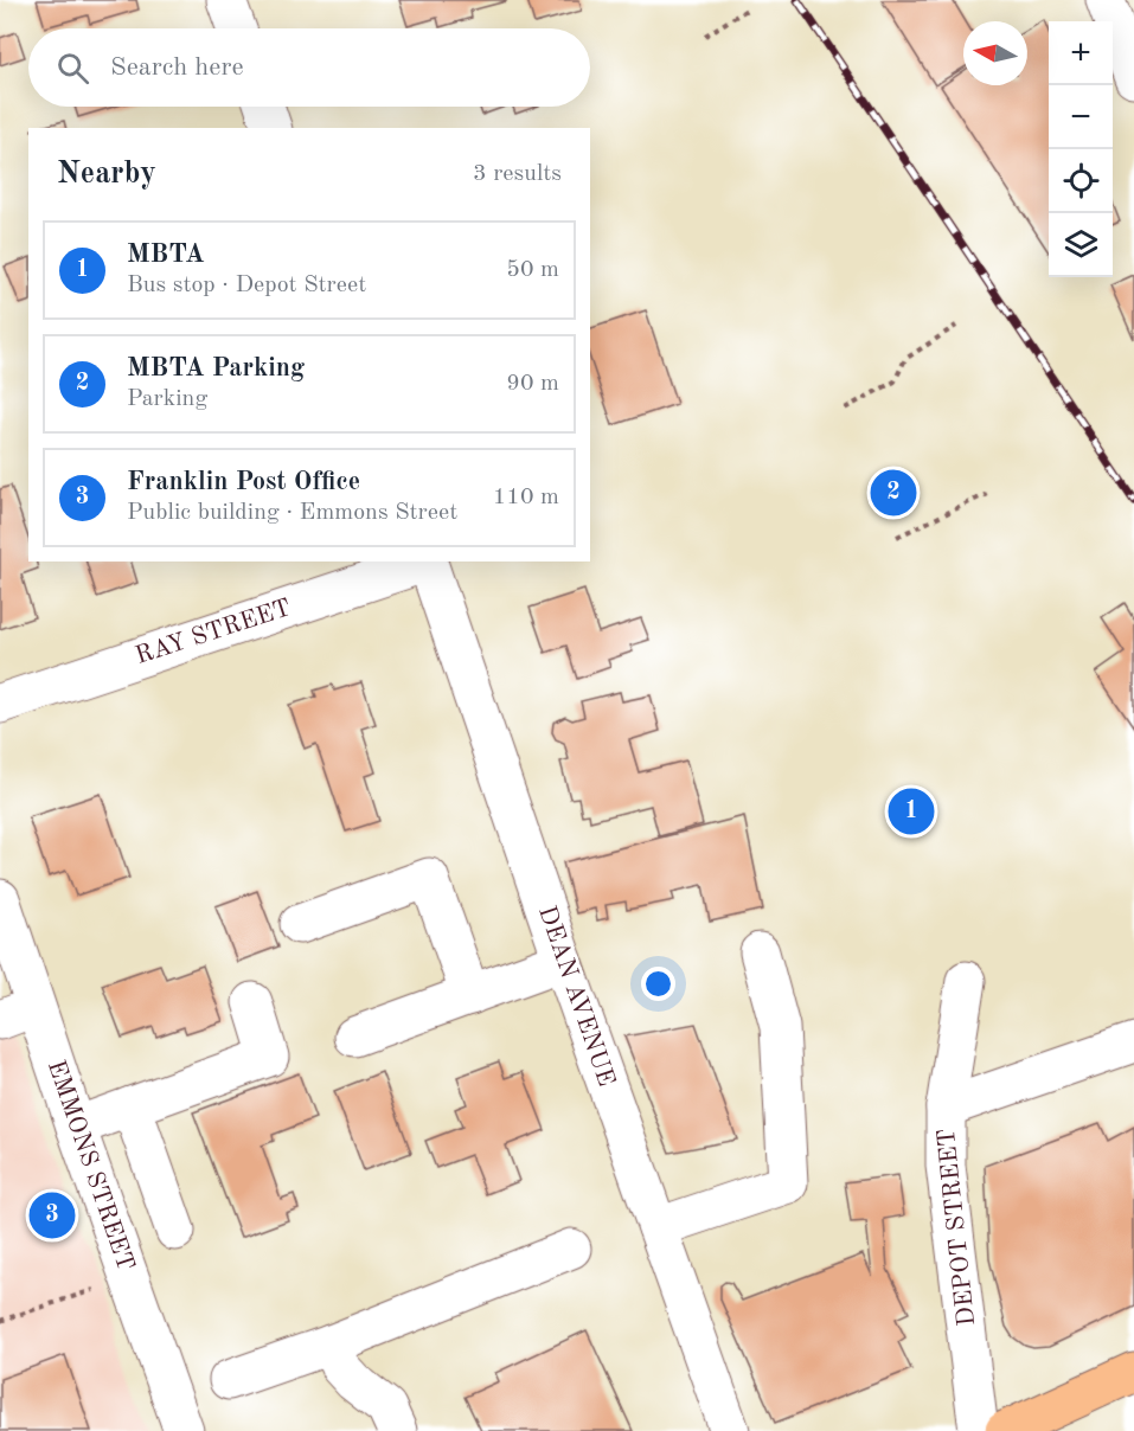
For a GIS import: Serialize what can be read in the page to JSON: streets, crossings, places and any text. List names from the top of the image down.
{
  "streets": {
    "street": [
      "RAY STREET",
      "DEAN AVENUE",
      "EMMONS STREET",
      "DEPOT STREET"
    ]
  },
  "north": "left",
  "page": {
    "map_buttons": ["+", "−"],
    "search": "Search here",
    "heading": ["Nearby", "3 results"],
    "list": [
      {
        "mark": "1",
        "name": "MBTA",
        "note": "Bus stop · Depot Street",
        "value": "50 m"
      },
      {
        "mark": "2",
        "name": "MBTA Parking",
        "note": "Parking",
        "value": "90 m"
      },
      {
        "mark": "3",
        "name": "Franklin Post Office",
        "note": "Public building · Emmons Street",
        "value": "110 m"
      }
    ],
    "pins": ["2", "1", "3"]
  }
}
